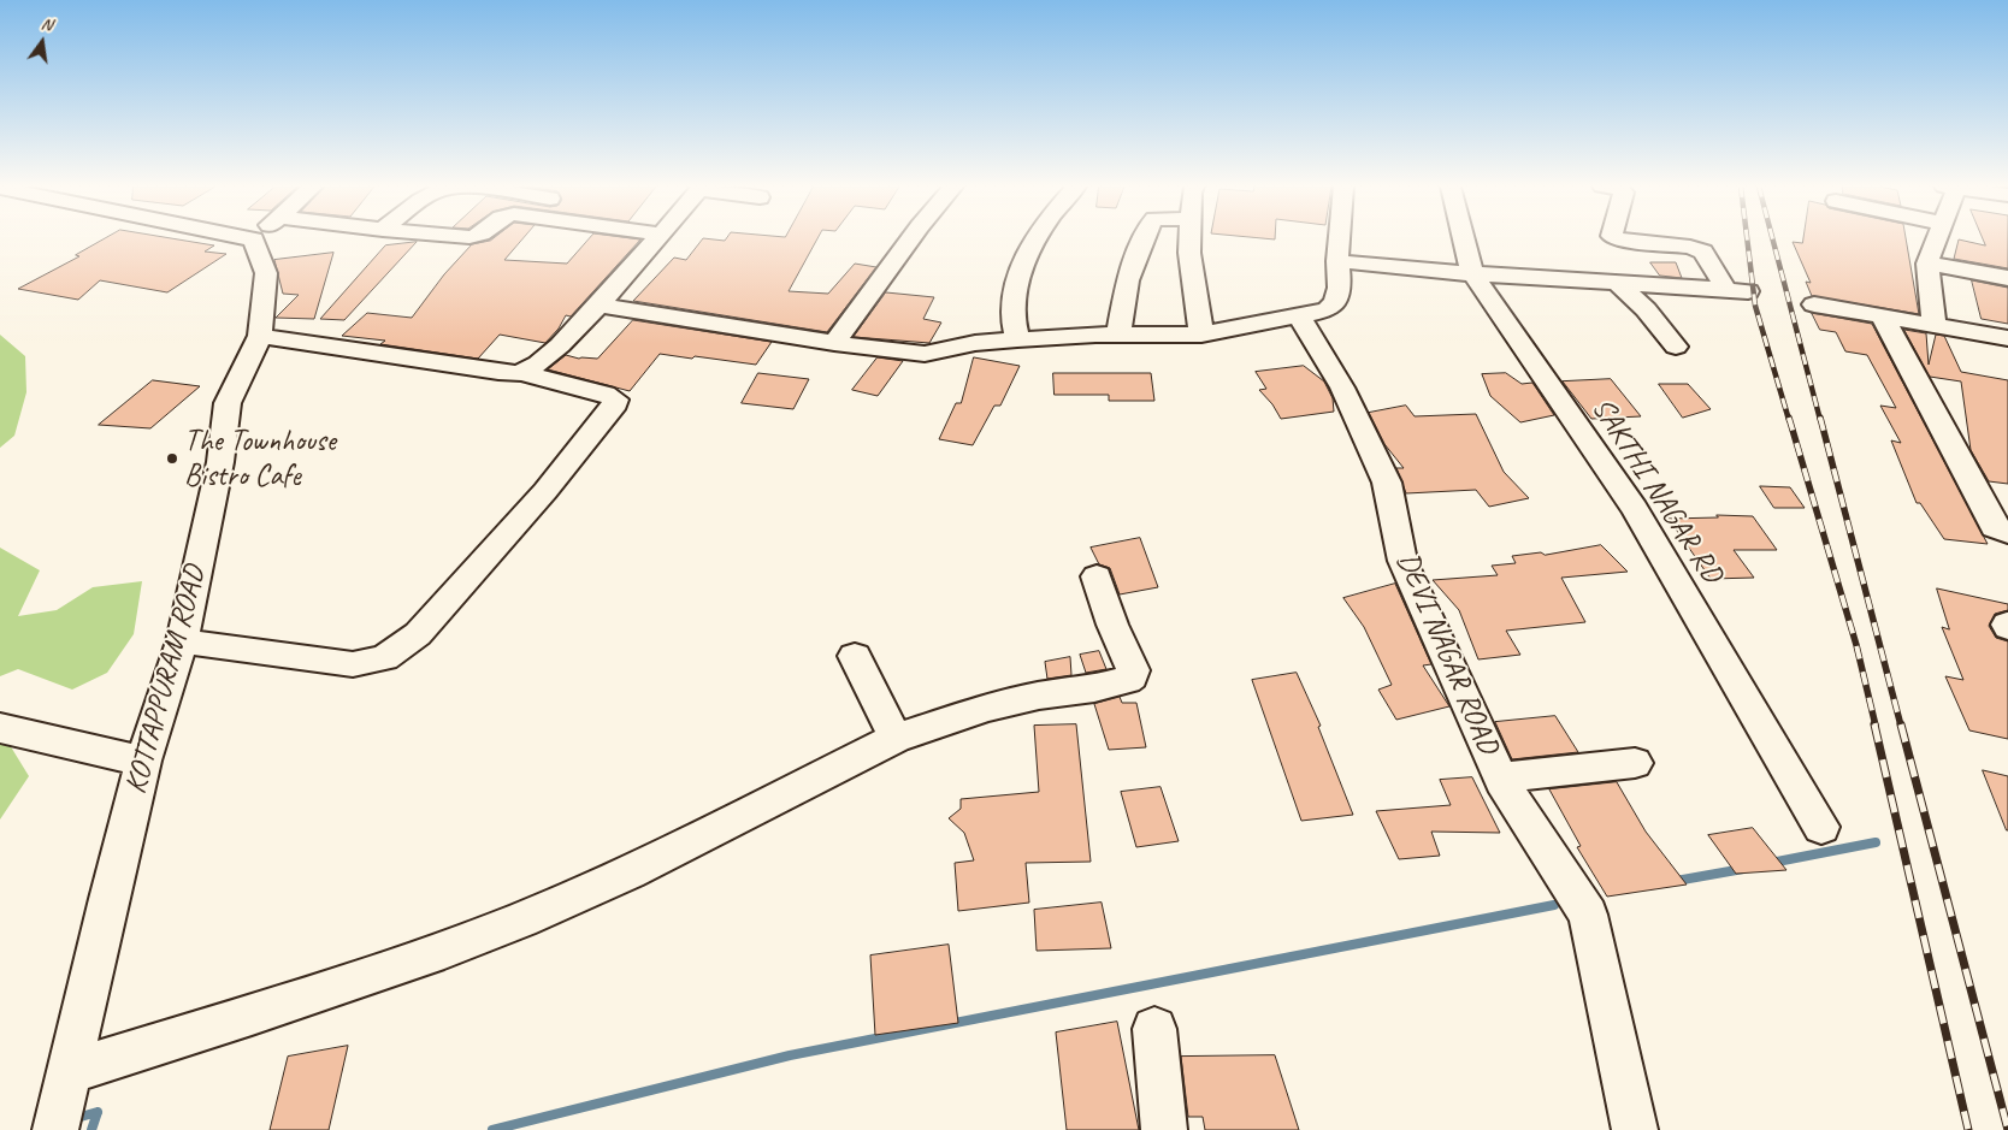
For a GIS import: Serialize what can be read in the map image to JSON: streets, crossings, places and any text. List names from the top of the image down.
{
  "streets": {
    "street": ["SAKTHI NAGAR RD", "DEVI NAGAR ROAD", "KOTTAPPURAM ROAD"]
  },
  "places": ["The Townhouse Bistro Cafe"],
  "north": "top"
}
